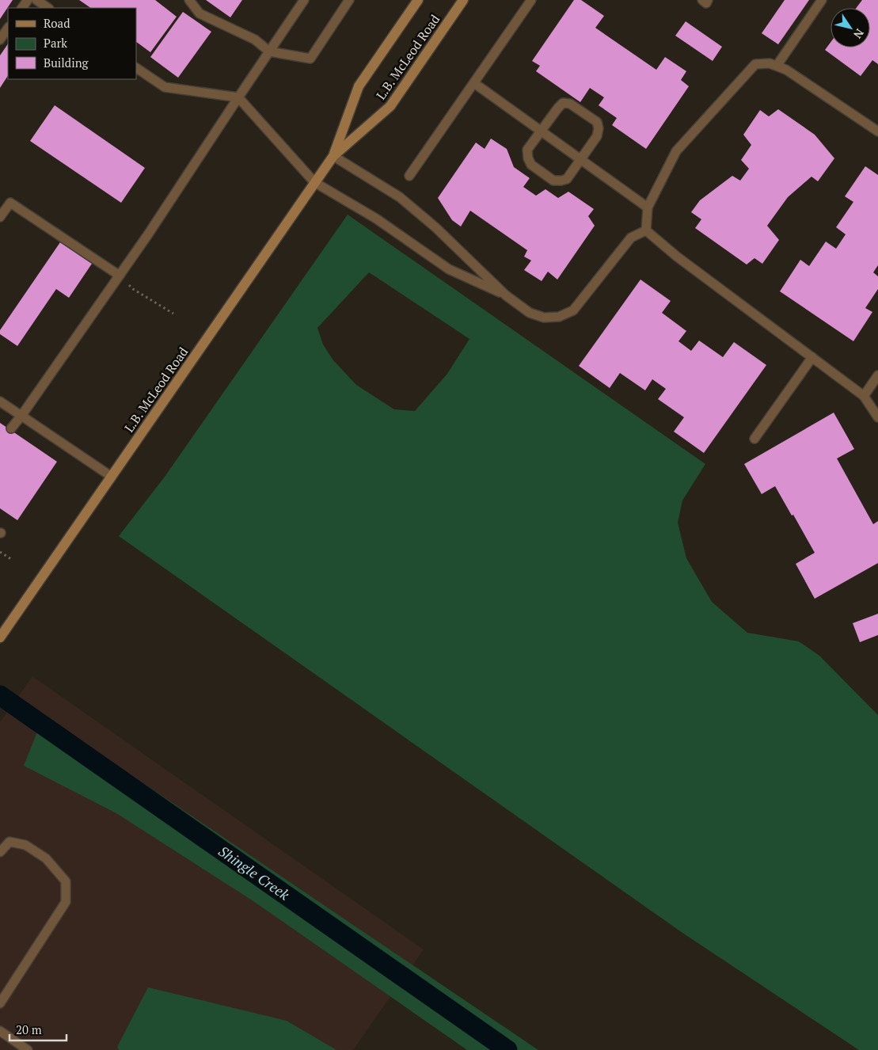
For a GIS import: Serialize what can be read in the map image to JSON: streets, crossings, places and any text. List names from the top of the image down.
{
  "streets": {
    "street": ["L.B. McLeod Road"]
  },
  "water": ["Shingle Creek"],
  "legend": ["Road", "Park", "Building"],
  "scale_bar": "20 m",
  "north": "bottom right"
}
